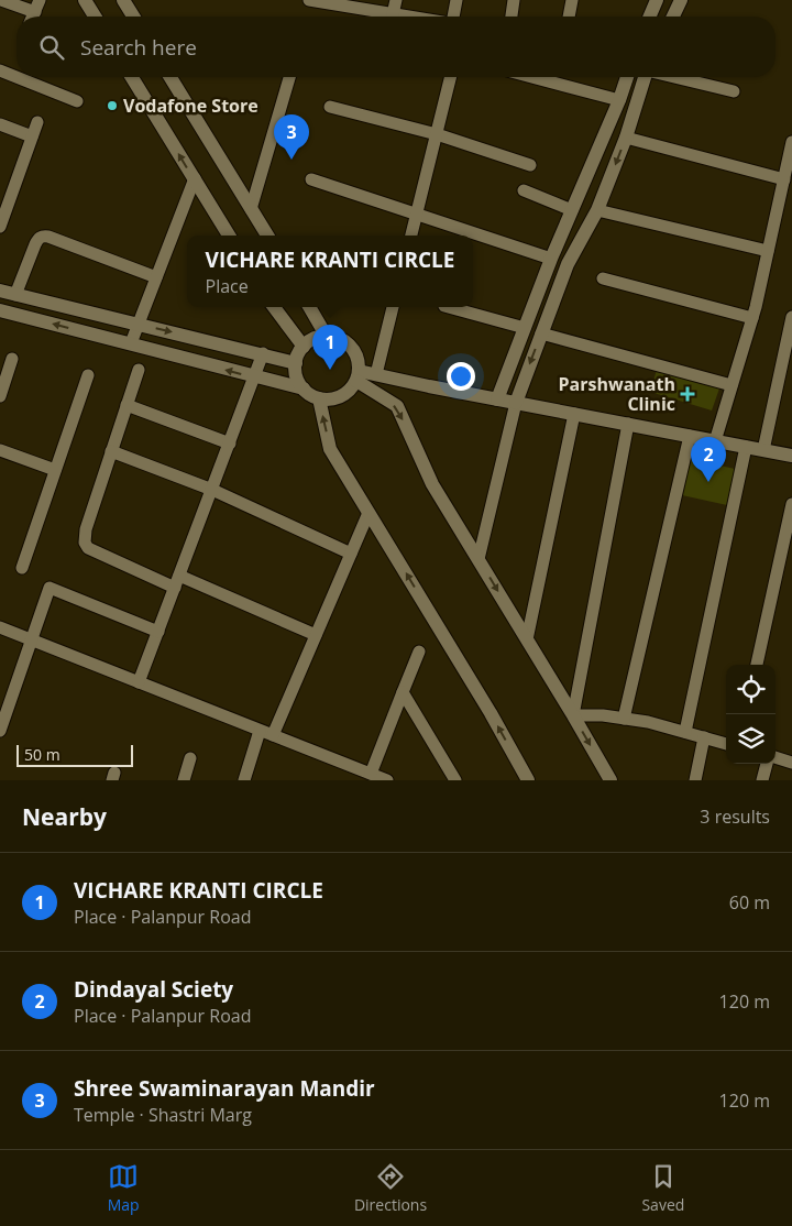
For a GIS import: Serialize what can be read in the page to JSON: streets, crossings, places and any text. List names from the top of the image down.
{
  "places": {
    "other": ["Vodafone Store"],
    "health": ["Parshwanath Clinic"]
  },
  "scale_bar": "50 m",
  "page": {
    "search": "Search here",
    "pins": ["3", "1", "2"],
    "popup": ["VICHARE KRANTI CIRCLE", "Place"],
    "scale": "50 m",
    "heading": ["Nearby", "3 results"],
    "list": [
      {
        "mark": "1",
        "name": "VICHARE KRANTI CIRCLE",
        "note": "Place · Palanpur Road",
        "value": "60 m"
      },
      {
        "mark": "2",
        "name": "Dindayal Sciety",
        "note": "Place · Palanpur Road",
        "value": "120 m"
      },
      {
        "mark": "3",
        "name": "Shree Swaminarayan Mandir",
        "note": "Temple · Shastri Marg",
        "value": "120 m"
      }
    ],
    "nav": ["Map", "Directions", "Saved"]
  }
}
